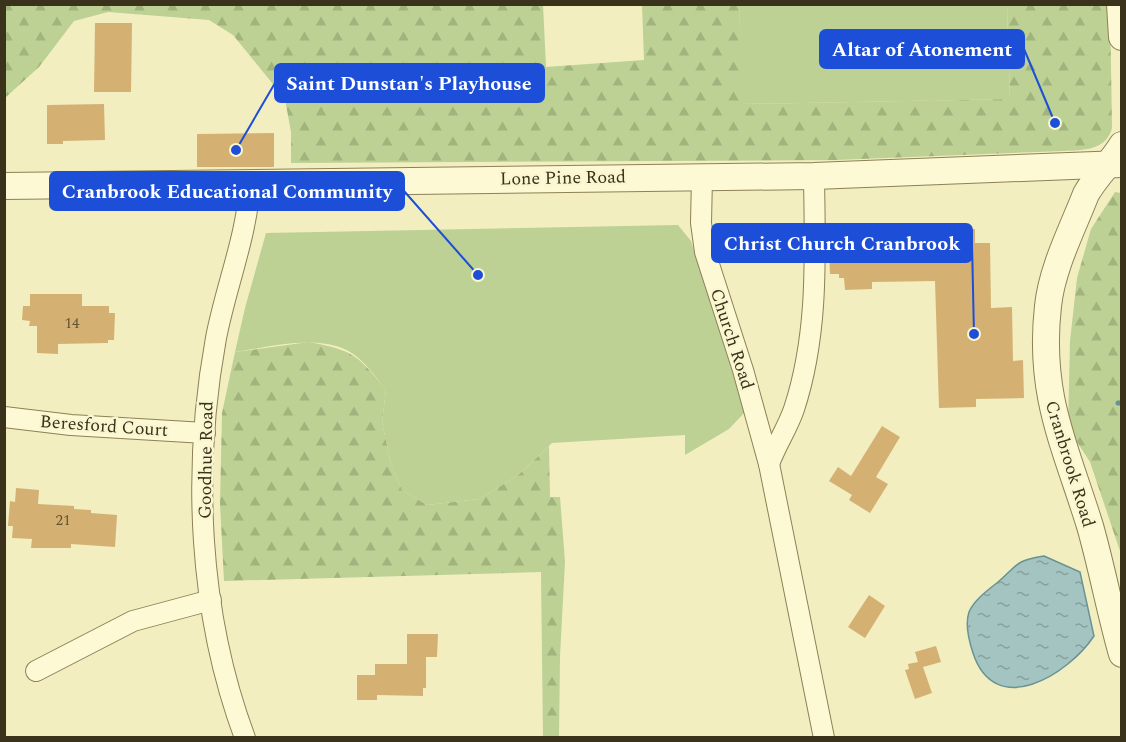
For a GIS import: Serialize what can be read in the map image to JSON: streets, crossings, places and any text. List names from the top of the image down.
{
  "streets": {
    "street": [
      "Lone Pine Road",
      "Church Road",
      "Beresford Court",
      "Goodhue Road",
      "Cranbrook Road"
    ]
  },
  "crossings": [
    ["Lone Pine Road", "Church Road"],
    ["Lone Pine Road", "Goodhue Road"],
    ["Lone Pine Road", "Cranbrook Road"],
    ["Beresford Court", "Goodhue Road"]
  ],
  "places": [
    "Altar of Atonement",
    "Saint Dunstan's Playhouse",
    "Cranbrook Educational Community",
    "Christ Church Cranbrook"
  ],
  "house_numbers": ["14", "21"]
}
